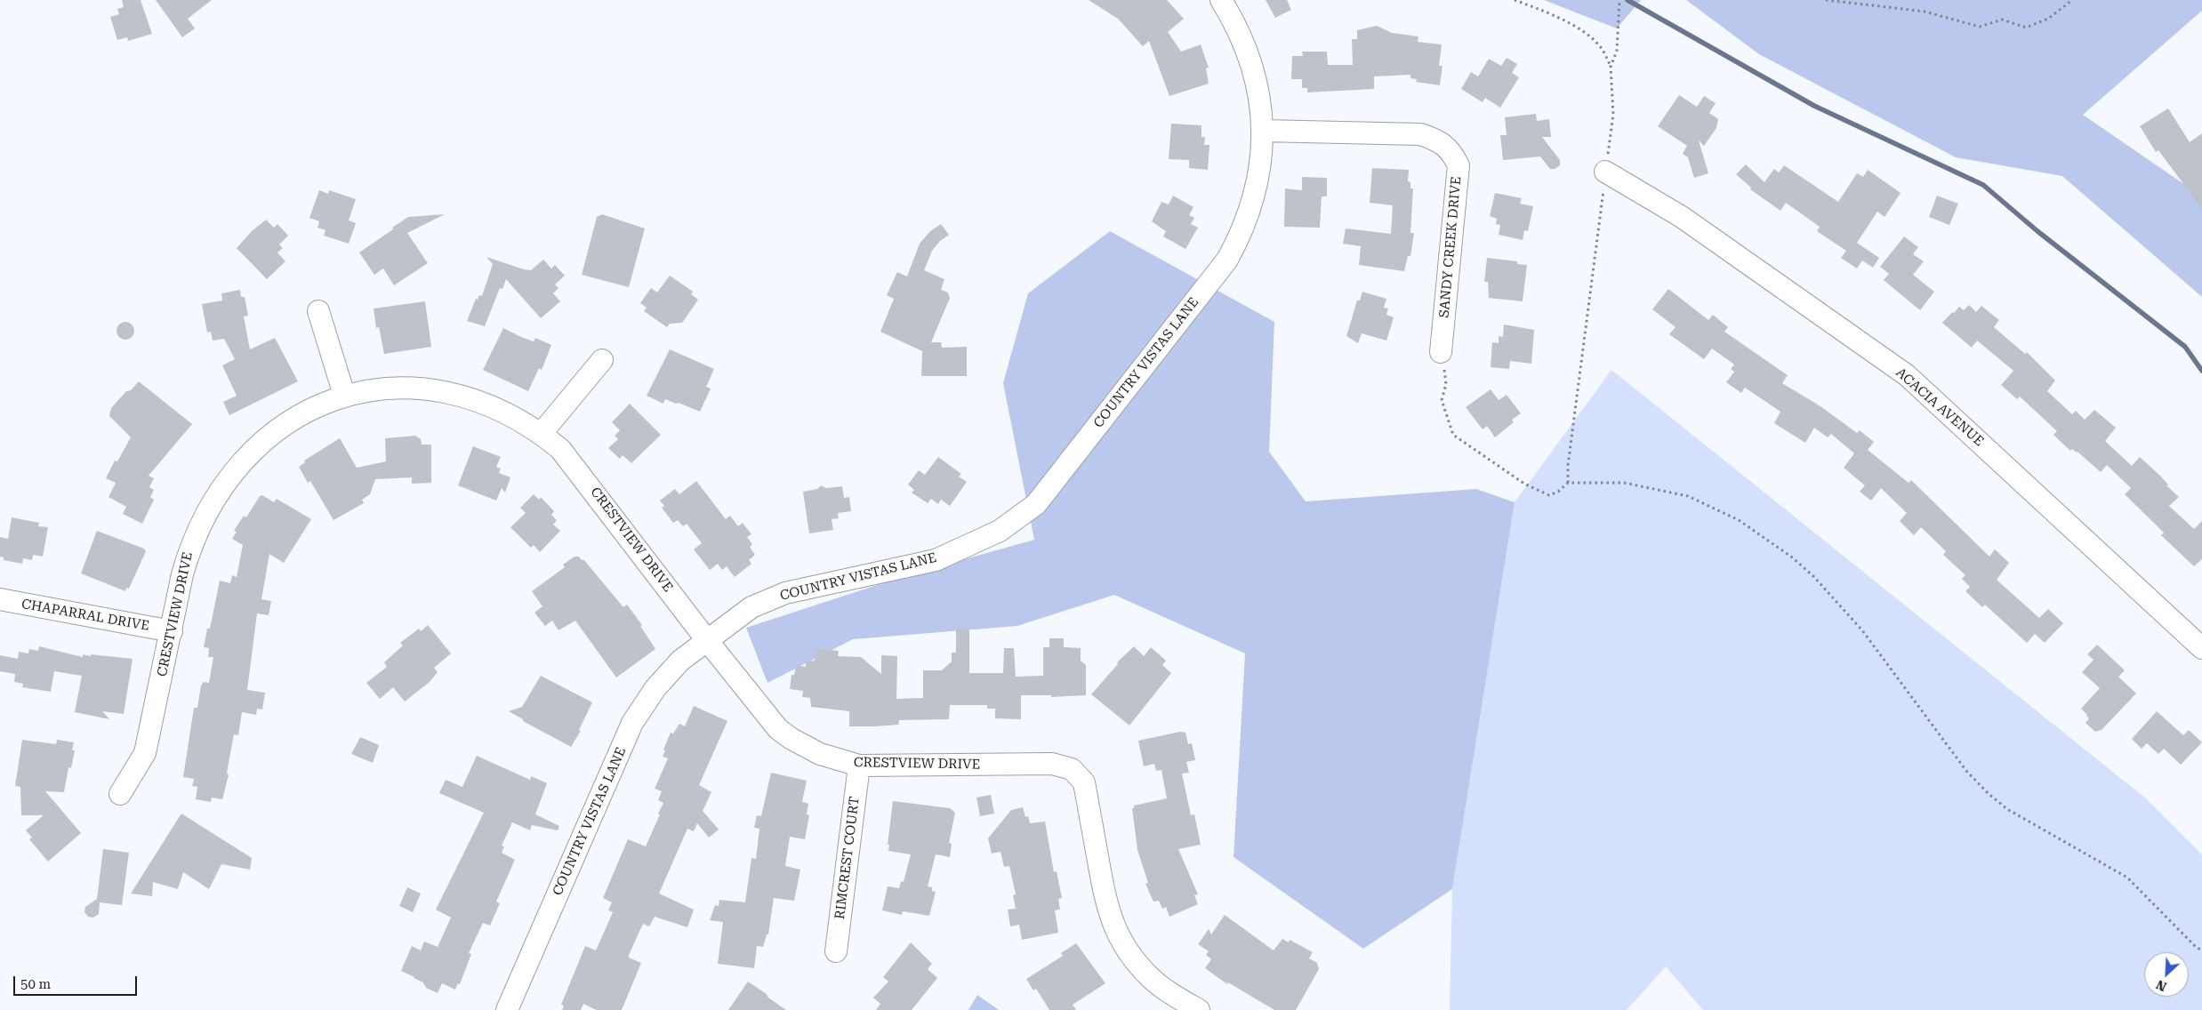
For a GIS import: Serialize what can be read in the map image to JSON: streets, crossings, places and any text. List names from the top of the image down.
{
  "streets": {
    "street": [
      "SANDY CREEK DRIVE",
      "COUNTRY VISTAS LANE",
      "ACACIA AVENUE",
      "CRESTVIEW DRIVE",
      "CHAPARRAL DRIVE",
      "RIMCREST COURT"
    ]
  },
  "crossings": [
    ["SANDY CREEK DRIVE", "COUNTRY VISTAS LANE"],
    ["COUNTRY VISTAS LANE", "CRESTVIEW DRIVE"],
    ["CRESTVIEW DRIVE", "CHAPARRAL DRIVE"],
    ["CRESTVIEW DRIVE", "RIMCREST COURT"]
  ],
  "scale_bar": "50 m",
  "north": "bottom left"
}
